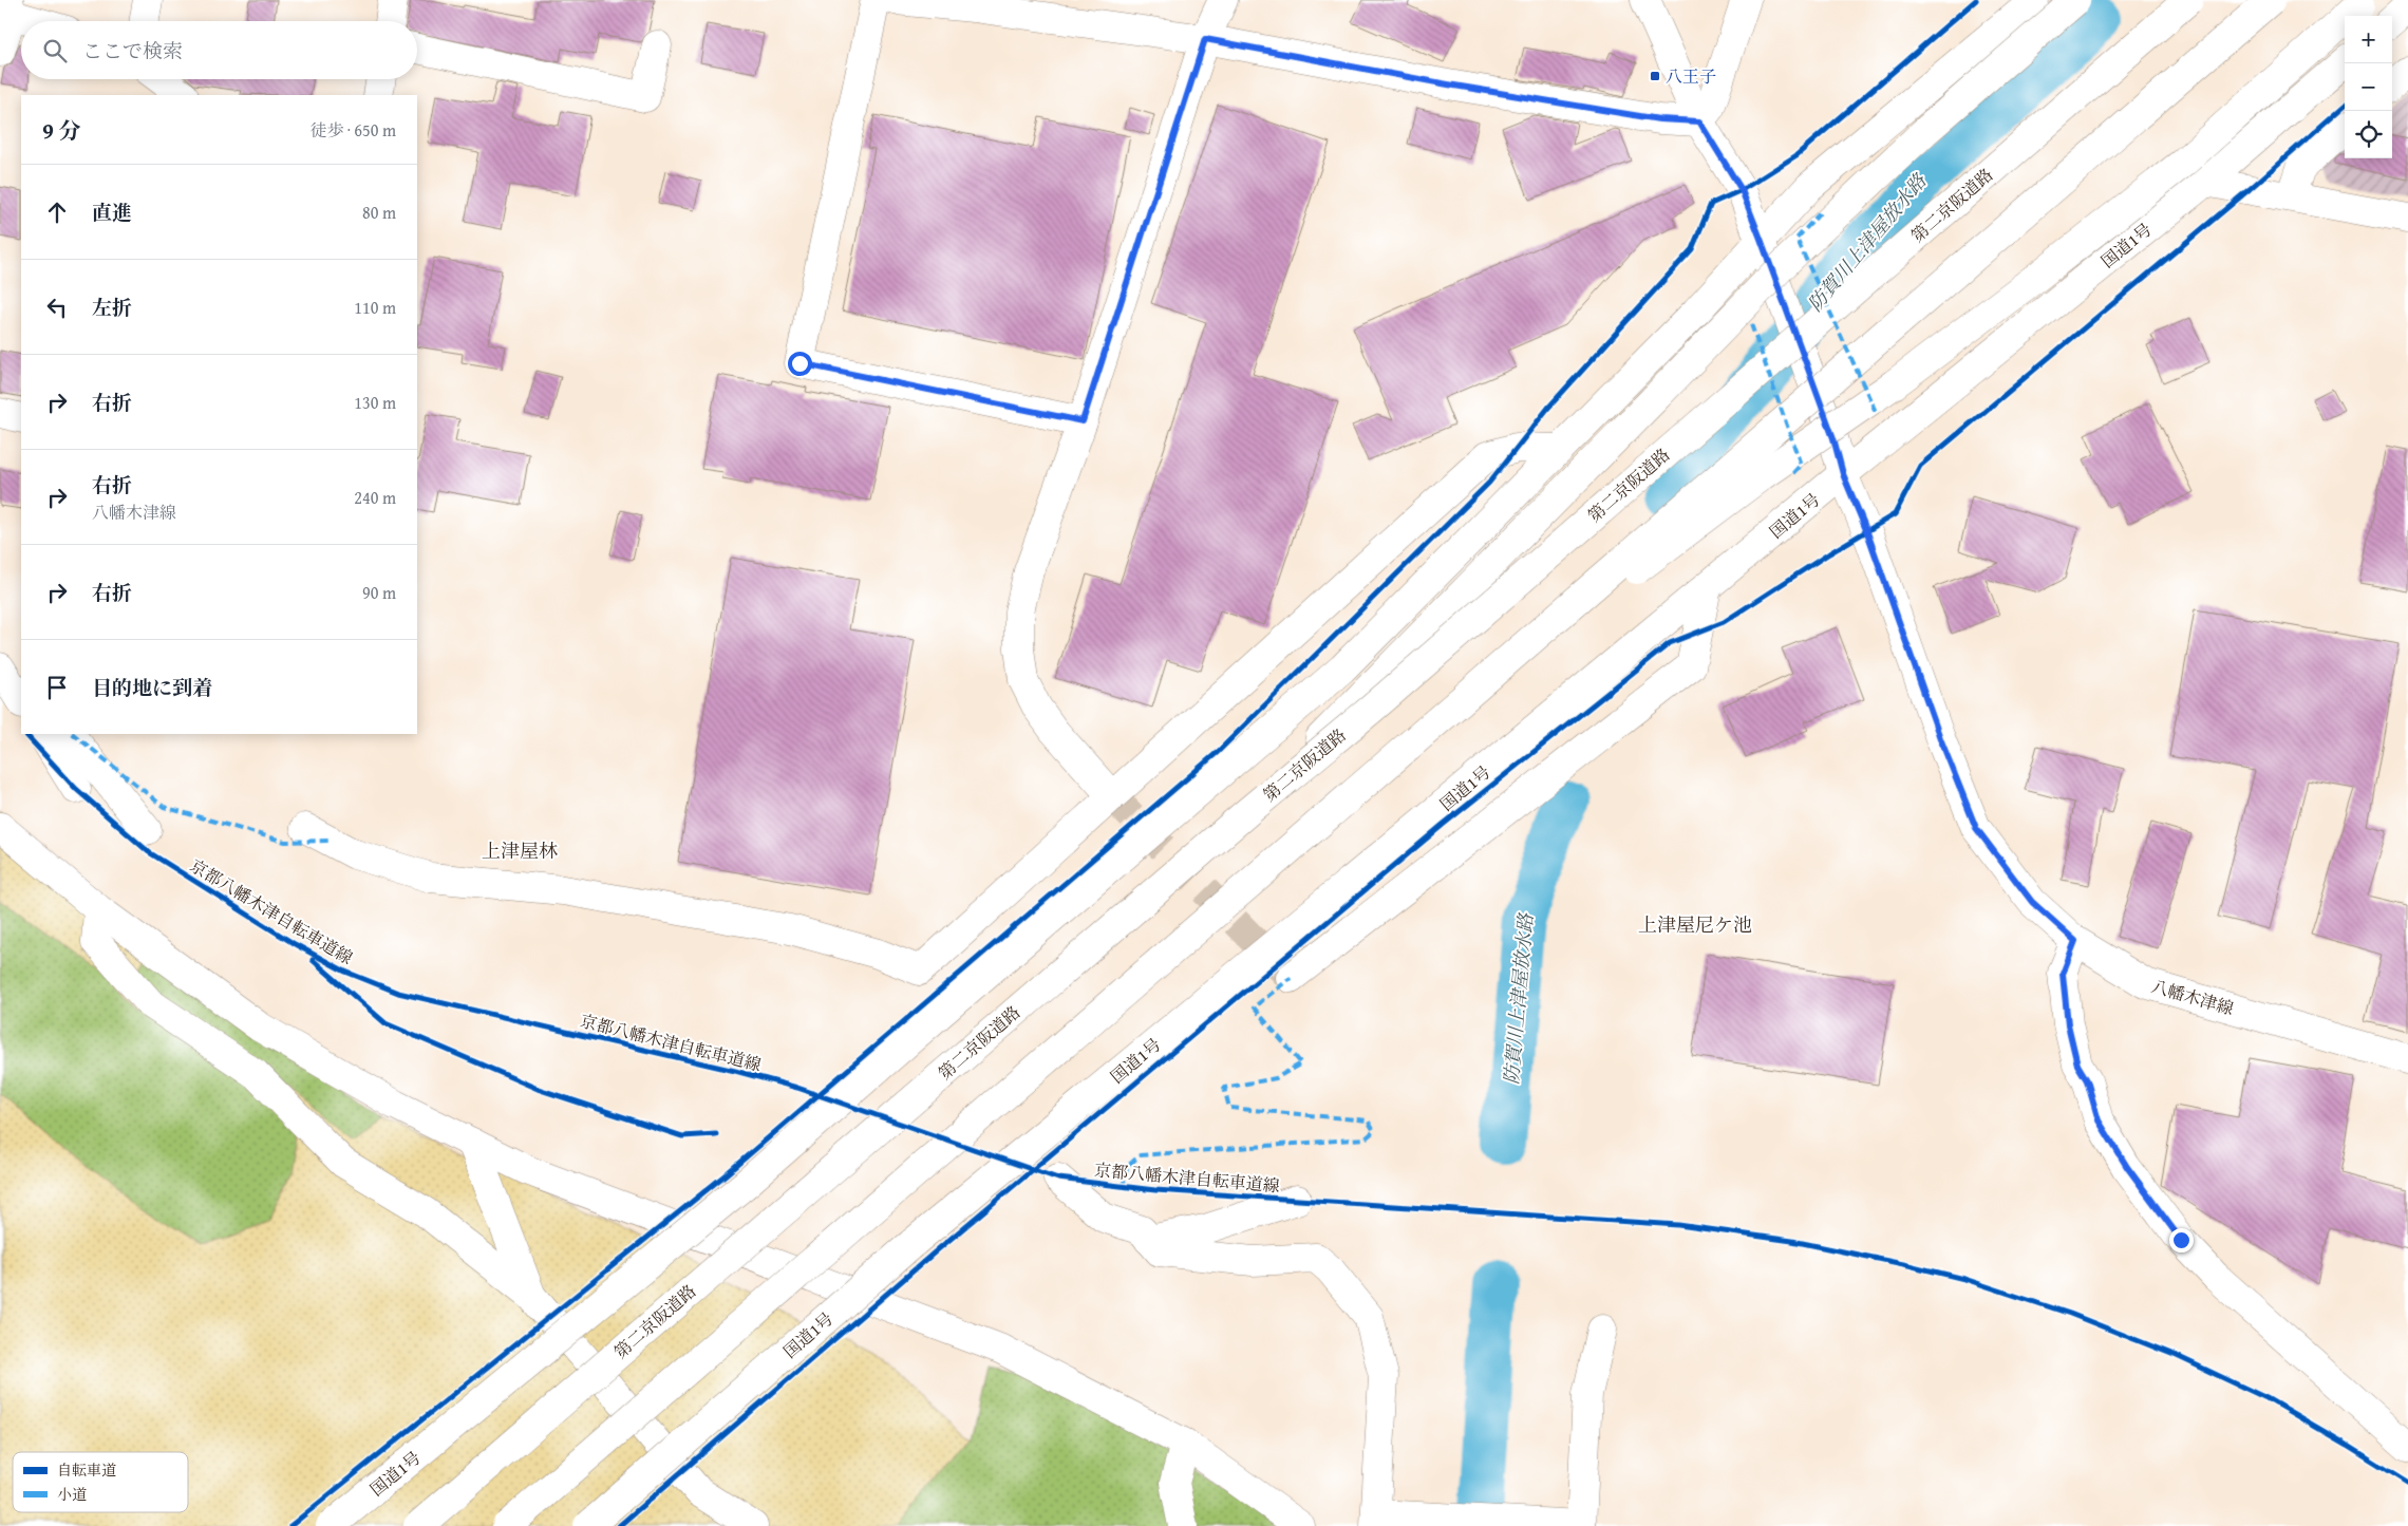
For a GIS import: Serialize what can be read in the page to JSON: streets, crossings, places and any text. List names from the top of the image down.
{
  "streets": {
    "main road": ["第二京阪道路", "国道1号", "八幡木津線"],
    "cycle path": ["京都八幡木津自転車道線"]
  },
  "crossings": [
    ["国道1号", "八幡木津線"]
  ],
  "districts": ["上津屋林", "上津屋尼ケ池"],
  "water": ["防賀川上津屋放水路"],
  "places": {
    "transit": ["八王子"]
  },
  "legend": ["自転車道", "小道"],
  "page": {
    "map_buttons": ["+", "−"],
    "search": "ここで検索",
    "heading": ["9 分", "徒歩 · 650 m"],
    "list": [
      ["直進", "80 m"],
      ["左折", "110 m"],
      ["右折", "130 m"],
      ["右折", "八幡木津線", "240 m"],
      ["右折", "90 m"],
      "目的地に到着"
    ]
  }
}
